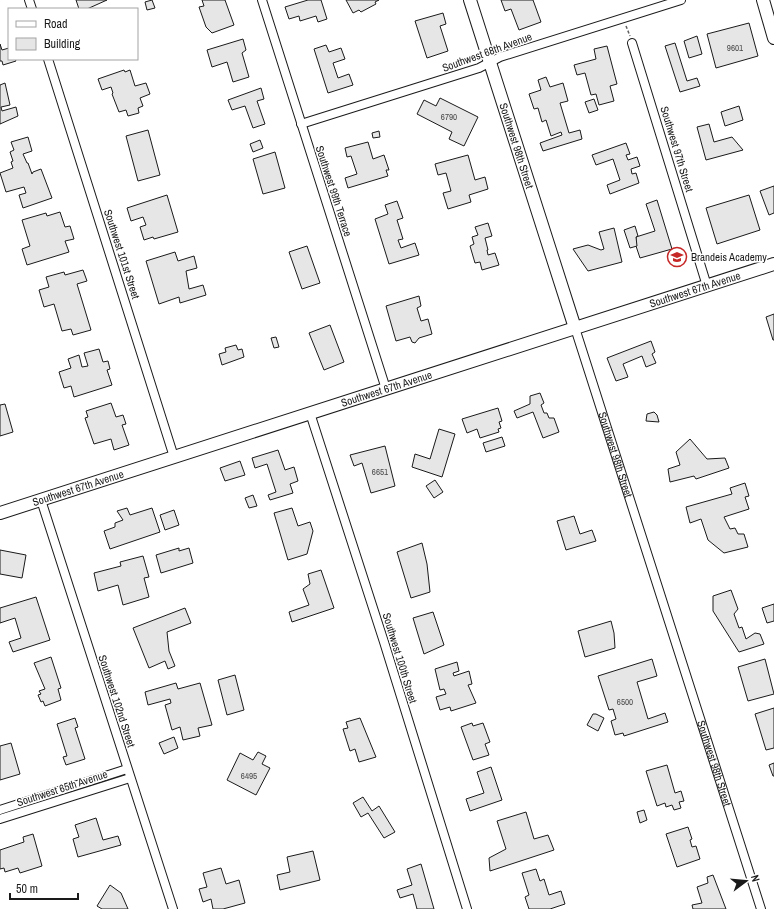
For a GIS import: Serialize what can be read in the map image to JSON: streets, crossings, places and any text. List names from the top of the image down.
{
  "streets": {
    "main road": ["Southwest 98th Street", "Southwest 67th Avenue"],
    "street": [
      "Southwest 68th Avenue",
      "Southwest 97th Street",
      "Southwest 99th Terrace",
      "Southwest 101st Street",
      "Southwest 100th Street",
      "Southwest 102nd Street",
      "Southwest 65th Avenue"
    ]
  },
  "crossings": [
    ["Southwest 68th Avenue", "Southwest 98th Street"],
    ["Southwest 68th Avenue", "Southwest 99th Terrace"],
    ["Southwest 98th Street", "Southwest 67th Avenue"],
    ["Southwest 97th Street", "Southwest 67th Avenue"],
    ["Southwest 99th Terrace", "Southwest 67th Avenue"],
    ["Southwest 101st Street", "Southwest 67th Avenue"],
    ["Southwest 67th Avenue", "Southwest 100th Street"],
    ["Southwest 67th Avenue", "Southwest 102nd Street"],
    ["Southwest 102nd Street", "Southwest 65th Avenue"]
  ],
  "places": {
    "school or university": ["Brandeis Academy"]
  },
  "house_numbers": [
    "9601",
    "6790",
    "6651",
    "6500",
    "6495"
  ],
  "legend": ["Road", "Building"],
  "scale_bar": "50 m",
  "north": "right"
}
